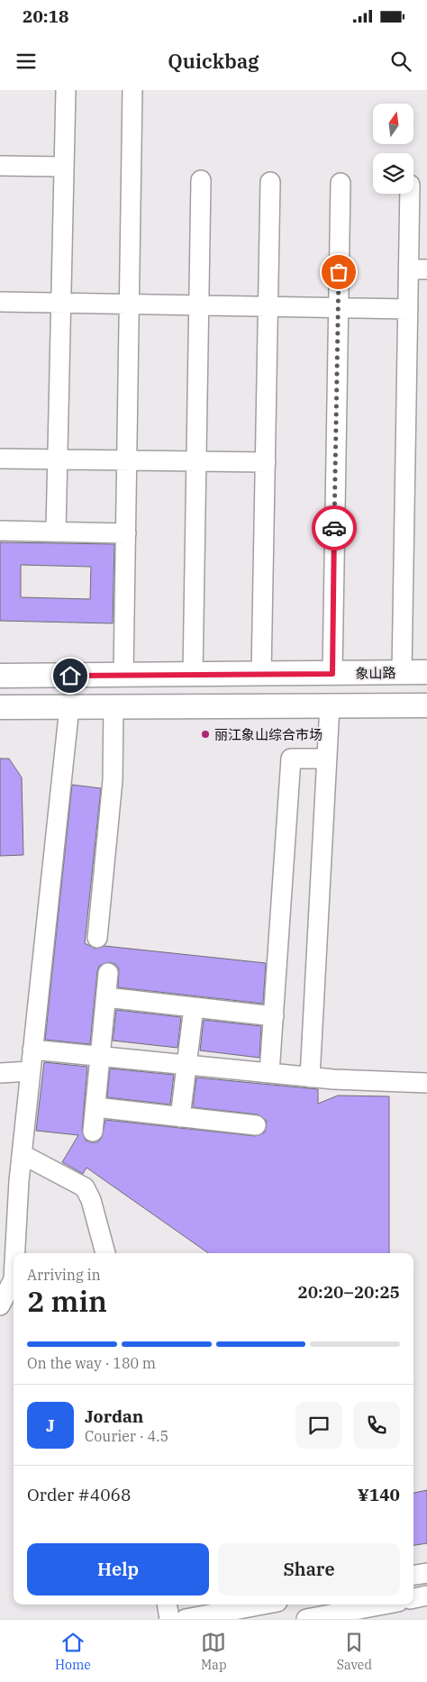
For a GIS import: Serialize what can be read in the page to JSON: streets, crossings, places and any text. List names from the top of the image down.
{
  "streets": {
    "main road": ["象山路"]
  },
  "places": ["丽江象山综合市场"],
  "north": "top",
  "page": {
    "status": "20:18",
    "header": "Quickbag",
    "heading": ["2 min", "Arriving in", "20:20–20:25"],
    "panel": [
      "Jordan",
      "Courier · 4.5",
      "Order #4068",
      "¥140"
    ],
    "bar": "On the way · 180 m",
    "round": "J",
    "buttons": ["Help", "Share"],
    "tabs": ["Home", "Map", "Saved"]
  }
}
